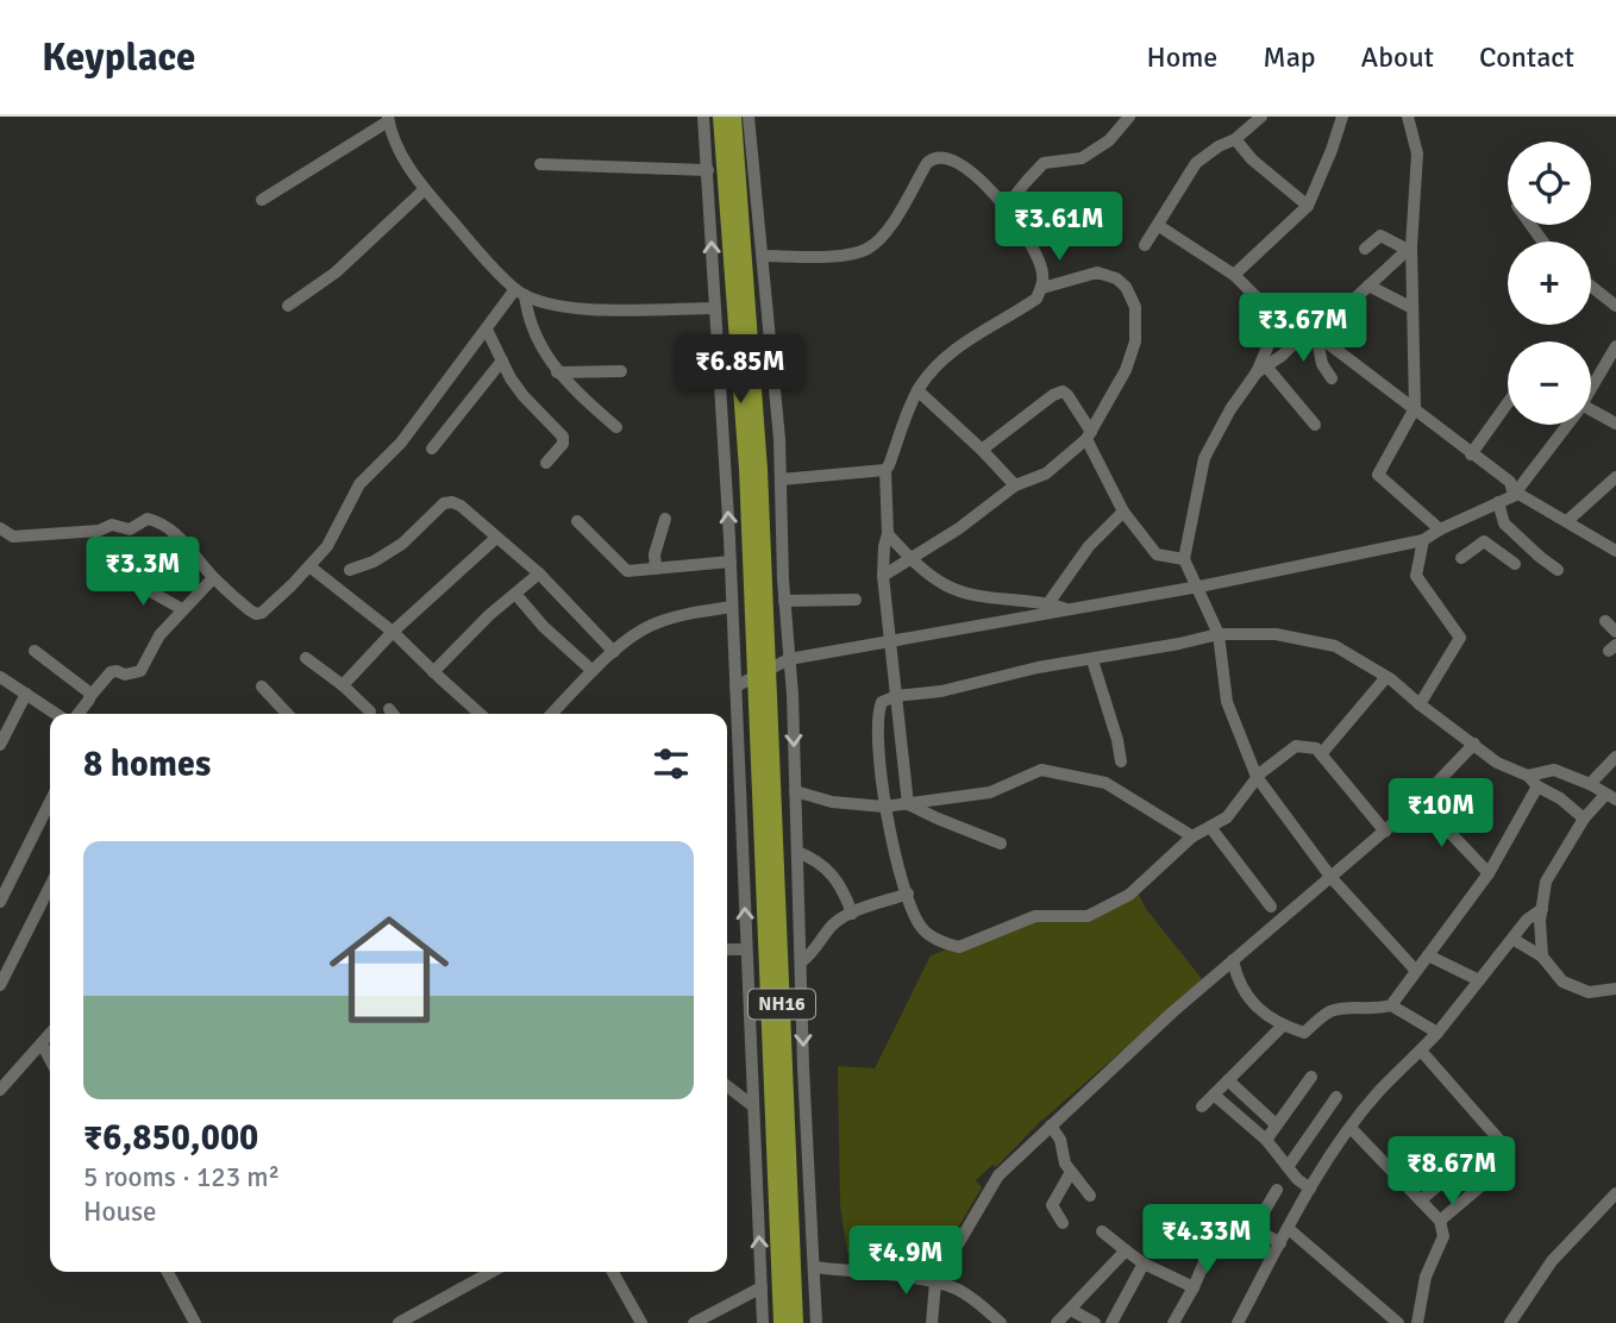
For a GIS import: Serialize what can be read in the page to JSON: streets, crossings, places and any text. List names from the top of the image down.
{
  "streets": {
    "highway": ["NH16"]
  },
  "page": {
    "header": "Keyplace",
    "nav": [
      "Home",
      "Map",
      "About",
      "Contact"
    ],
    "map_buttons": ["+", "−"],
    "price": [
      "₹3.61M",
      "₹3.67M",
      "₹6.85M",
      "₹3.3M",
      "₹10M",
      "₹8.67M",
      "₹4.33M",
      "₹4.9M"
    ],
    "heading": "8 homes",
    "list": [
      {
        "name": "₹6,850,000",
        "note": "5 rooms · 123 m² · House"
      }
    ]
  }
}
